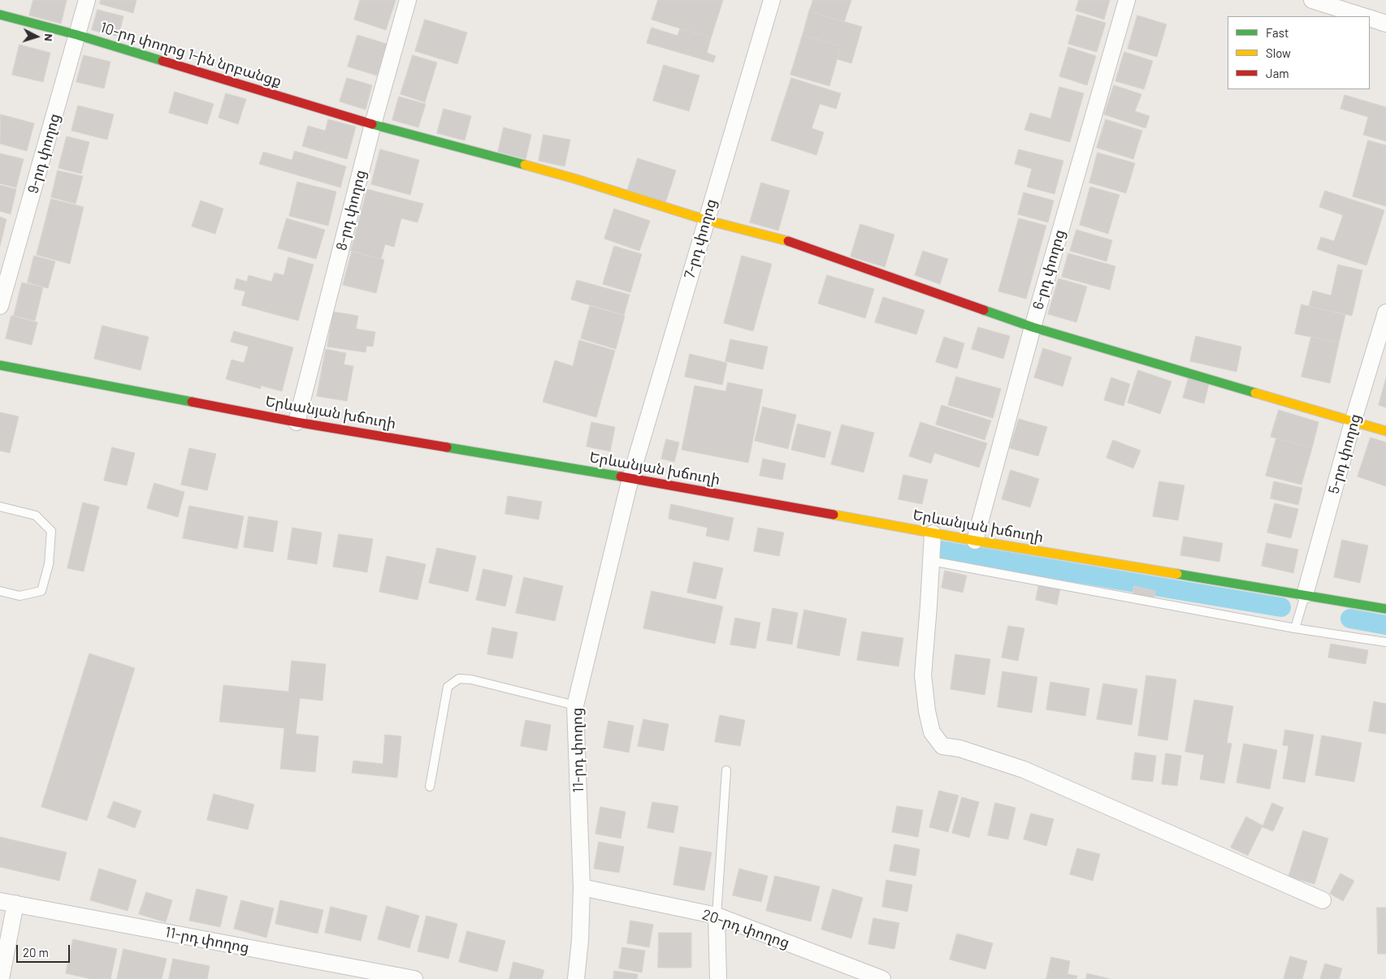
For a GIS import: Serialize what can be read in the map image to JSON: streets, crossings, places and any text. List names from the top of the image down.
{
  "streets": {
    "street": [
      "10-րդ փողոց 1-ին նրբանցք",
      "9-րդ փողոց",
      "8-րդ փողոց",
      "7-րդ փողոց",
      "6-րդ փողոց",
      "Երևանյան խճուղի",
      "5-րդ փողոց",
      "11-րդ փողոց",
      "20-րդ փողոց"
    ]
  },
  "crossings": [
    ["10-րդ փողոց 1-ին նրբանցք", "9-րդ փողոց"],
    ["10-րդ փողոց 1-ին նրբանցք", "8-րդ փողոց"],
    ["10-րդ փողոց 1-ին նրբանցք", "7-րդ փողոց"],
    ["10-րդ փողոց 1-ին նրբանցք", "6-րդ փողոց"],
    ["10-րդ փողոց 1-ին նրբանցք", "5-րդ փողոց"],
    ["8-րդ փողոց", "Երևանյան խճուղի"],
    ["7-րդ փողոց", "Երևանյան խճուղի"],
    ["7-րդ փողոց", "11-րդ փողոց"],
    ["6-րդ փողոց", "Երևանյան խճուղի"],
    ["Երևանյան խճուղի", "5-րդ փողոց"],
    ["Երևանյան խճուղի", "11-րդ փողոց"],
    ["11-րդ փողոց", "20-րդ փողոց"]
  ],
  "legend": ["Fast", "Slow", "Jam"],
  "scale_bar": "20 m",
  "north": "right"
}
